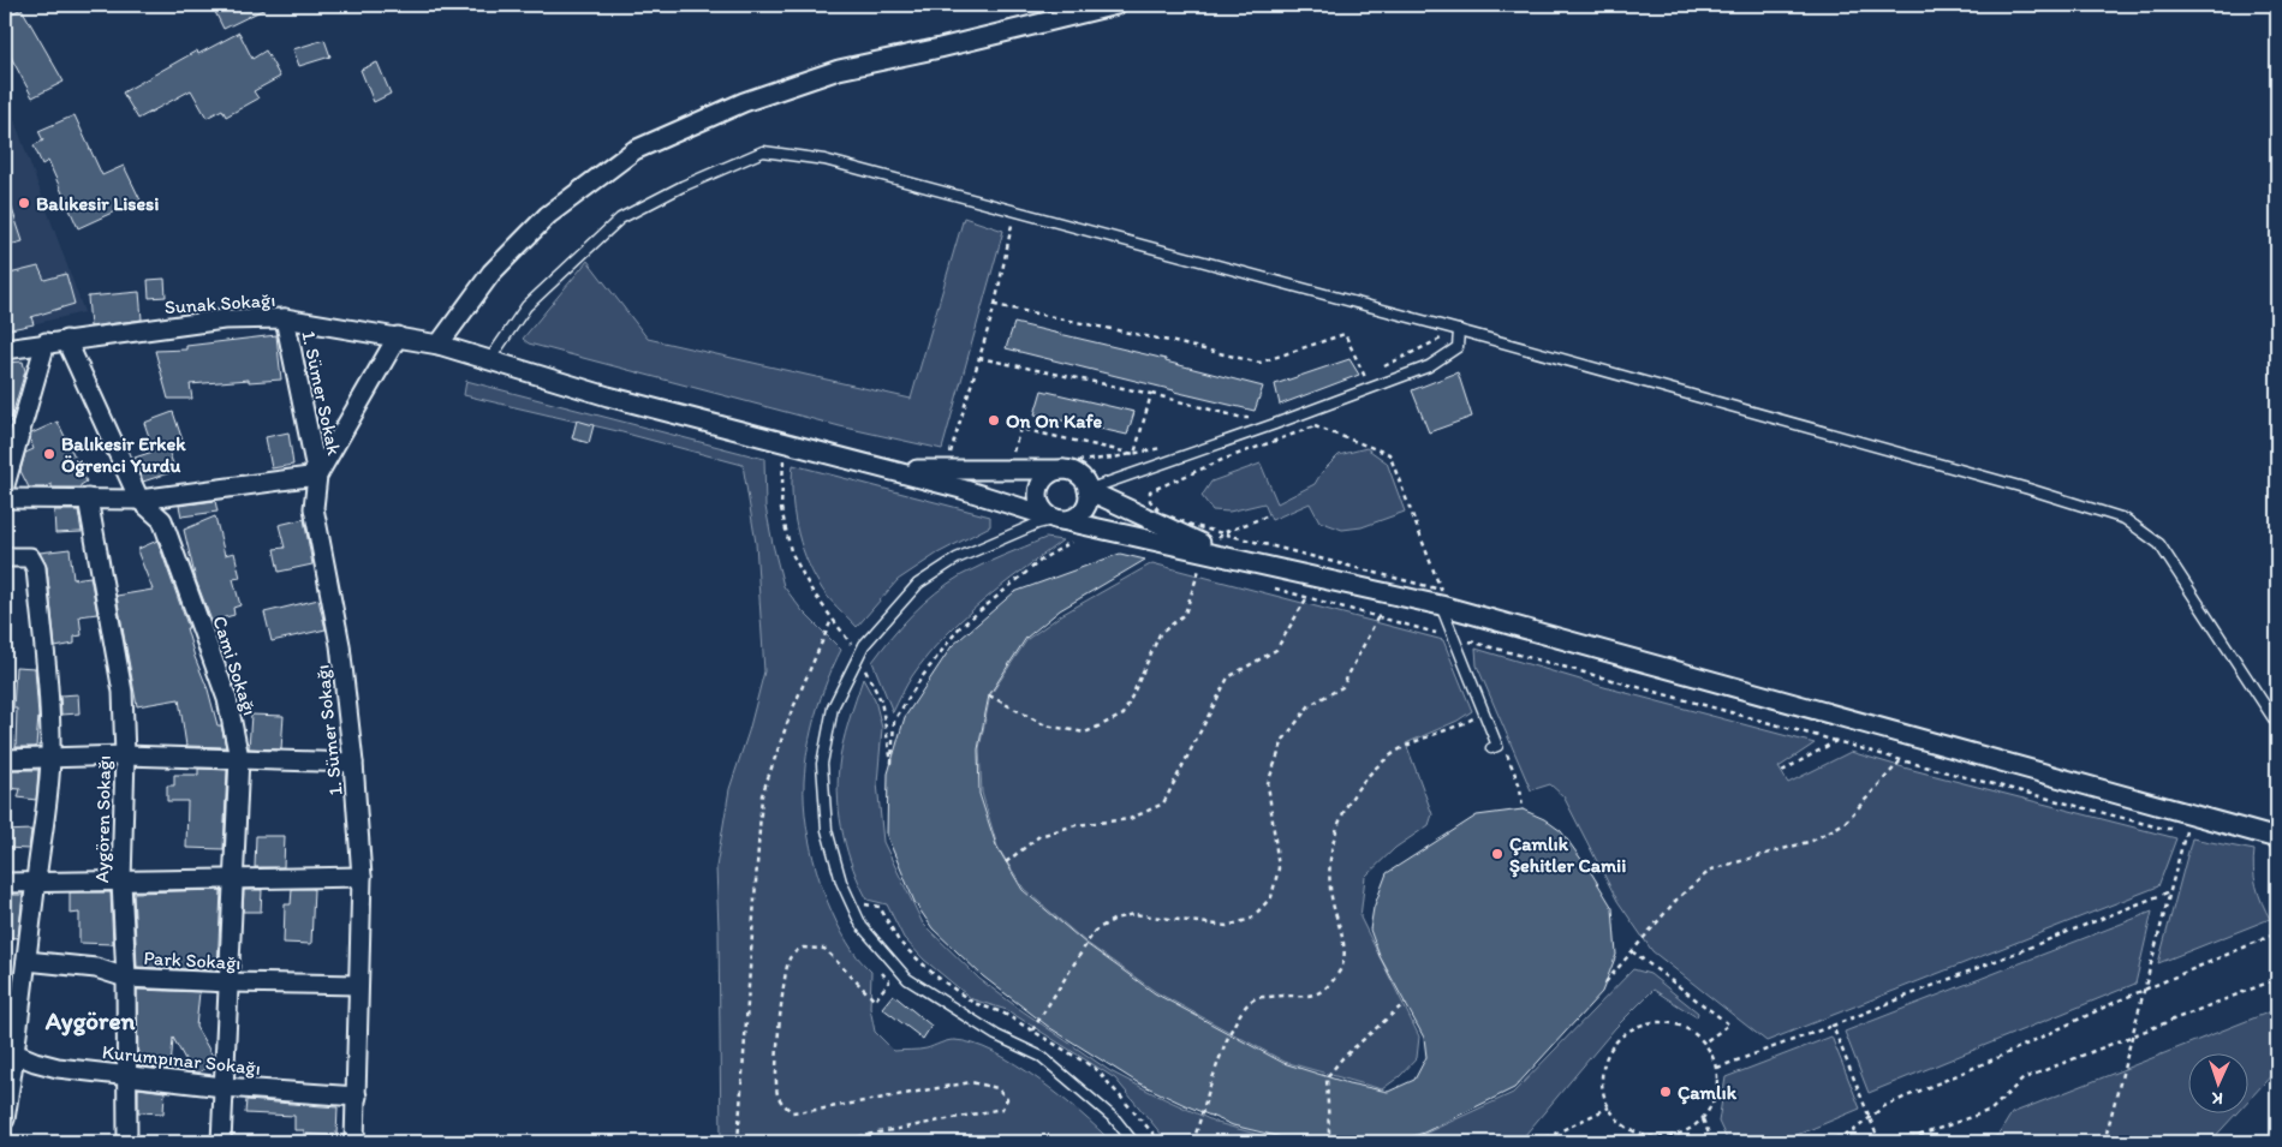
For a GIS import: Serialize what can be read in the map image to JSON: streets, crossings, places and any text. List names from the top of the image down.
{
  "streets": {
    "street": [
      "Sunak Sokağı",
      "1. Sümer Sokak",
      "Cami Sokağı",
      "1. Sümer Sokağı",
      "Aygören Sokağı",
      "Park Sokağı",
      "Kurumpınar Sokağı"
    ]
  },
  "crossings": [
    ["Sunak Sokağı", "1. Sümer Sokak"],
    ["Sunak Sokağı", "Cami Sokağı"],
    ["Sunak Sokağı", "1. Sümer Sokağı"],
    ["1. Sümer Sokak", "1. Sümer Sokağı"],
    ["Cami Sokağı", "Park Sokağı"],
    ["Cami Sokağı", "Kurumpınar Sokağı"],
    ["1. Sümer Sokağı", "Park Sokağı"],
    ["1. Sümer Sokağı", "Kurumpınar Sokağı"],
    ["Aygören Sokağı", "Park Sokağı"],
    ["Aygören Sokağı", "Kurumpınar Sokağı"]
  ],
  "districts": ["Aygören"],
  "places": [
    "Balıkesir Lisesi",
    "On On Kafe",
    "Balıkesir Erkek Öğrenci Yurdu",
    "Çamlık Şehitler Camii",
    "Çamlık"
  ],
  "north": "bottom"
}
